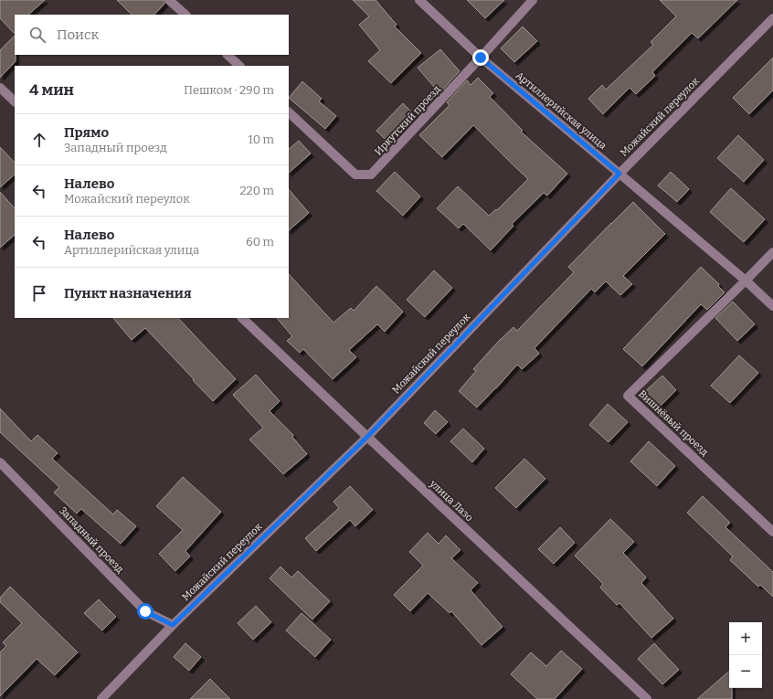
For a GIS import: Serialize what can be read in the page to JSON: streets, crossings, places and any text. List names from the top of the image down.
{
  "streets": {
    "street": [
      "Артиллерийская улица",
      "Можайский переулок",
      "Иркутский проезд",
      "Вишнёвый проезд",
      "улица Лазо",
      "Западный проезд"
    ]
  },
  "crossings": [
    ["Артиллерийская улица", "Можайский переулок"],
    ["Артиллерийская улица", "Иркутский проезд"],
    ["Артиллерийская улица", "Вишнёвый проезд"],
    ["Можайский переулок", "улица Лазо"],
    ["Можайский переулок", "Западный проезд"]
  ],
  "page": {
    "search": "Поиск",
    "heading": ["4 мин", "Пешком · 290 m"],
    "list": [
      ["Прямо", "Западный проезд", "10 m"],
      ["Налево", "Можайский переулок", "220 m"],
      ["Налево", "Артиллерийская улица", "60 m"],
      "Пункт назначения"
    ],
    "map_buttons": ["+", "−"]
  }
}
